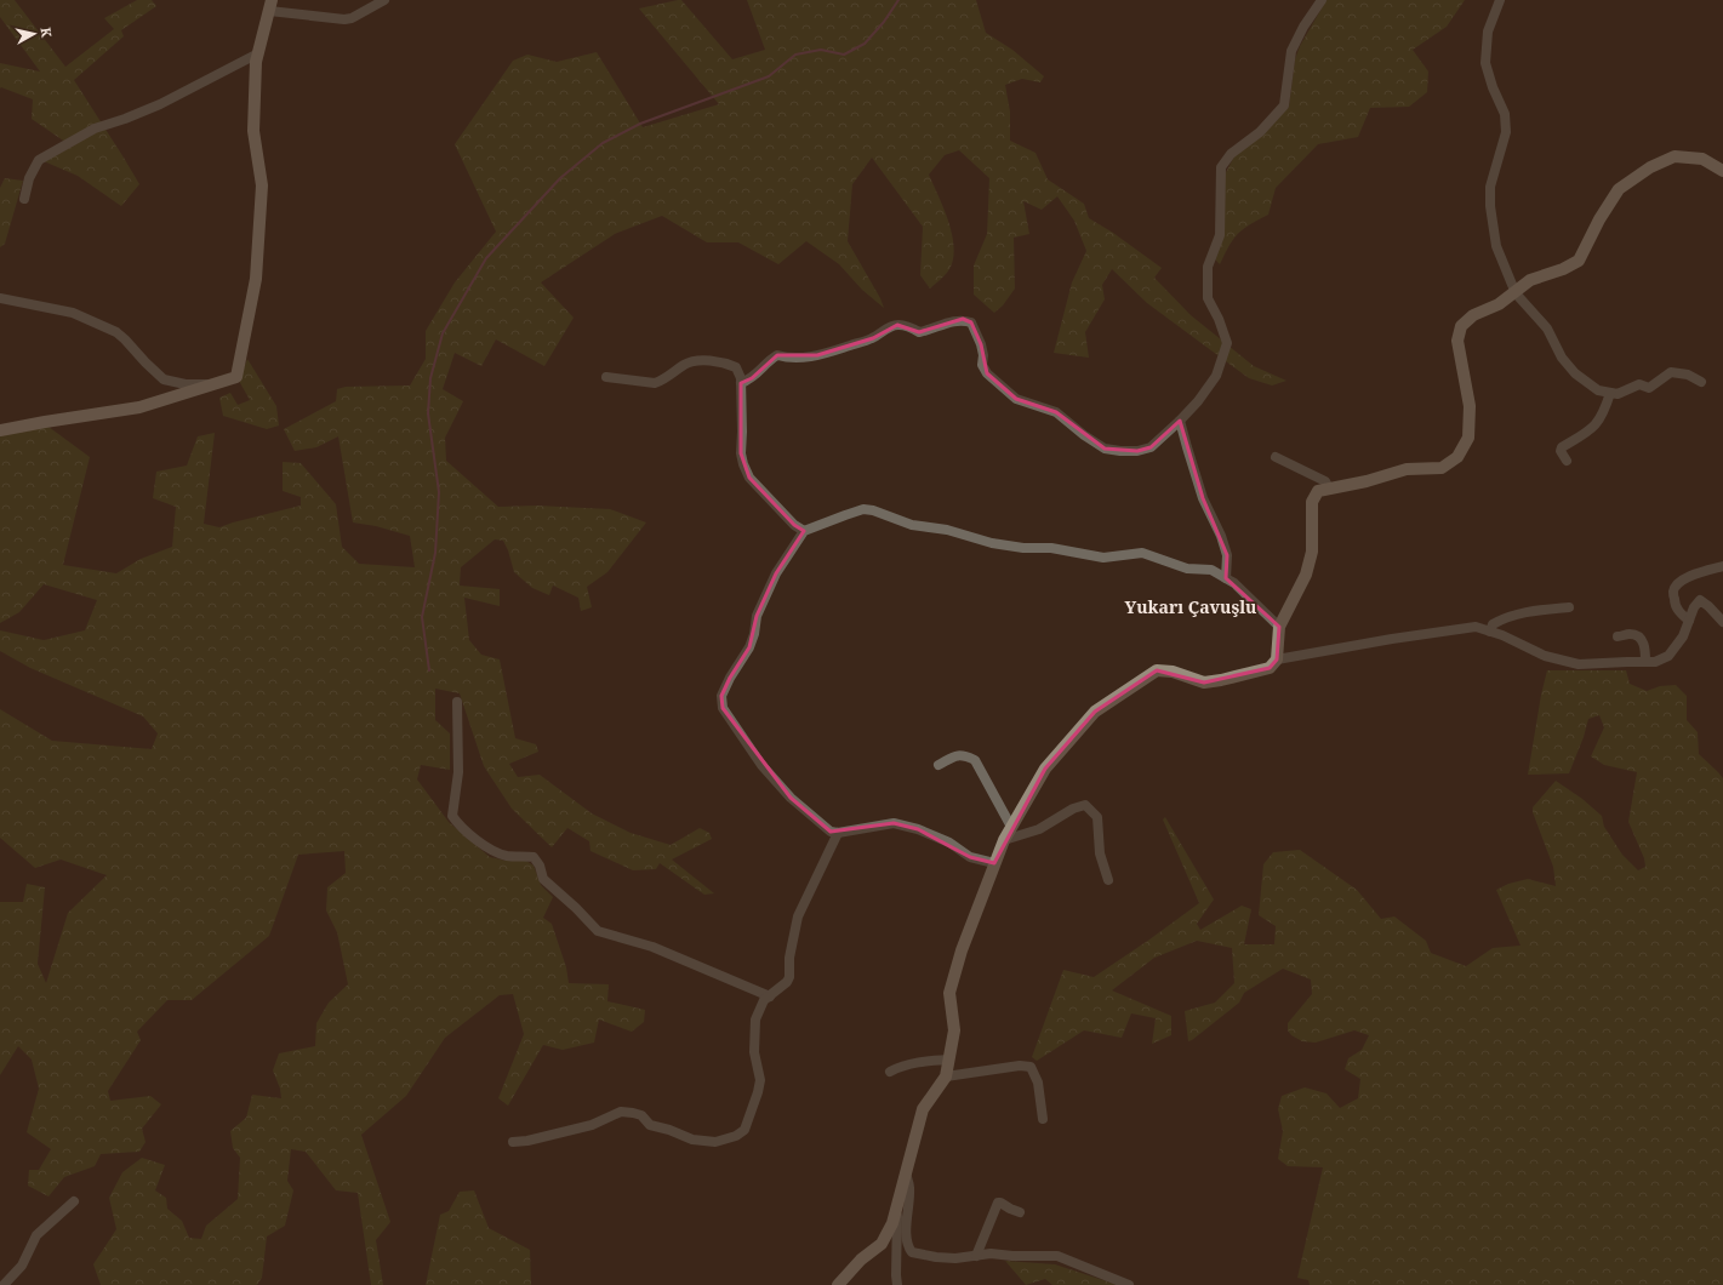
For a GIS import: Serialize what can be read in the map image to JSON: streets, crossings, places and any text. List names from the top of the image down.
{
  "districts": ["Yukarı Çavuşlu"],
  "north": "right"
}
